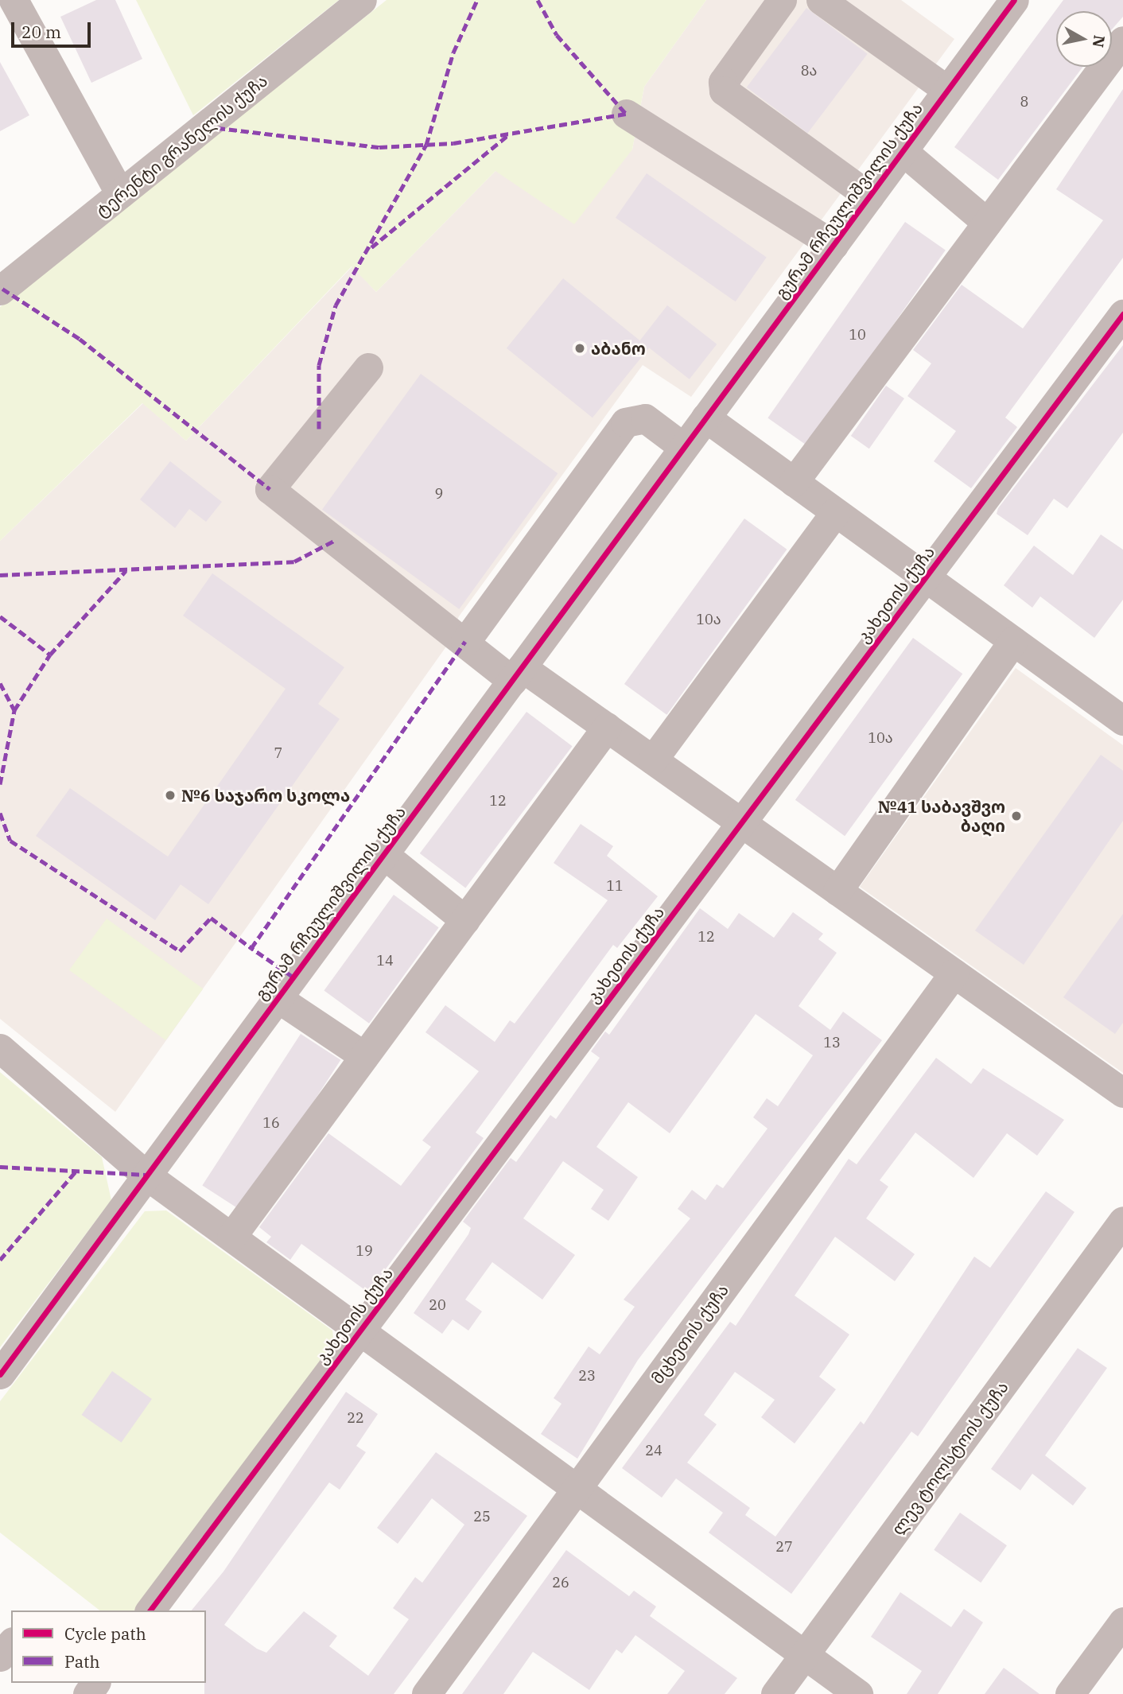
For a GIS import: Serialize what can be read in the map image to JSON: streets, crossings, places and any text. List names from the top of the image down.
{
  "streets": {
    "street": [
      "ტერენტი გრანელის ქუჩა",
      "გურამ რჩეულიშვილის ქუჩა",
      "კახეთის ქუჩა",
      "მცხეთის ქუჩა",
      "ლევ ტოლსტოის ქუჩა"
    ]
  },
  "places": ["აბანო", "№6 საჯარო სკოლა", "№41 საბავშვო ბაღი"],
  "house_numbers": [
    "8ა",
    "8",
    "10",
    "9",
    "10ა",
    "10ა",
    "7",
    "12",
    "11",
    "12",
    "14",
    "13",
    "16",
    "19",
    "20",
    "23",
    "22",
    "24",
    "25",
    "27",
    "26"
  ],
  "legend": ["Cycle path", "Path"],
  "scale_bar": "20 m",
  "north": "right"
}
